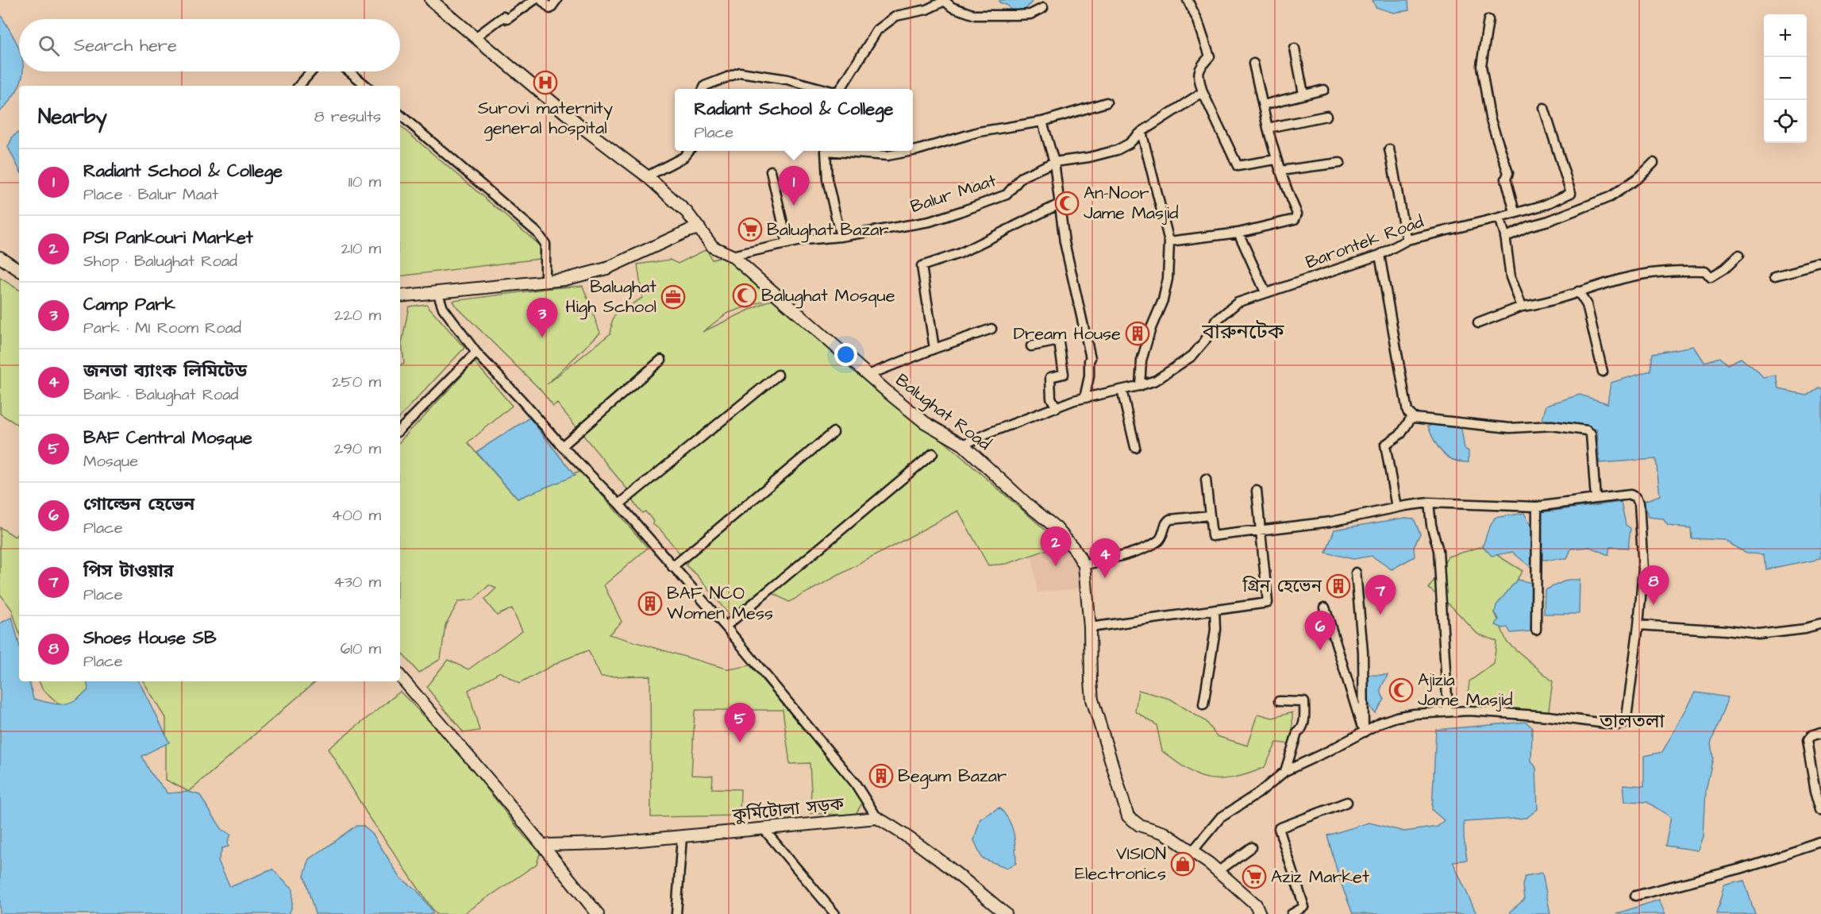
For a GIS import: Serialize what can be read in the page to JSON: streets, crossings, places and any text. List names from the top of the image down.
{
  "streets": {
    "street": [
      "Balur Maat",
      "Barontek Road",
      "Balughat Road",
      "কুর্মিটোলা সড়ক"
    ]
  },
  "crossings": [
    ["Balur Maat", "Balughat Road"],
    ["Barontek Road", "Balughat Road"]
  ],
  "districts": ["বারুনটেক", "তালতলা"],
  "places": {
    "hospital": ["Surovi maternity general hospital"],
    "mosque": ["An-Noor Jame Masjid", "Balughat Mosque", "Ajizia Jame Masjid"],
    "supermarket": ["Balughat Bazar", "Aziz Market"],
    "office": ["Balughat High School"],
    "building": [
      "Dream House",
      "গ্রিন হেভেন",
      "BAF NCO Women Mess",
      "Begum Bazar"
    ],
    "shop": ["VISION Electronics"]
  },
  "page": {
    "map_buttons": ["+", "−"],
    "search": "Search here",
    "heading": ["Nearby", "8 results"],
    "popup": ["Radiant School & College", "Place"],
    "list": [
      {
        "mark": "1",
        "name": "Radiant School & College",
        "note": "Place · Balur Maat",
        "value": "110 m"
      },
      {
        "mark": "2",
        "name": "PSI Pankouri Market",
        "note": "Shop · Balughat Road",
        "value": "210 m"
      },
      {
        "mark": "3",
        "name": "Camp Park",
        "note": "Park · MI Room Road",
        "value": "220 m"
      },
      {
        "mark": "4",
        "name": "জনতা ব্যাংক লিমিটেড",
        "note": "Bank · Balughat Road",
        "value": "250 m"
      },
      {
        "mark": "5",
        "name": "BAF Central Mosque",
        "note": "Mosque",
        "value": "290 m"
      },
      {
        "mark": "6",
        "name": "গোল্ডেন হেভেন",
        "note": "Place",
        "value": "400 m"
      },
      {
        "mark": "7",
        "name": "পিস টাওয়ার",
        "note": "Place",
        "value": "430 m"
      },
      {
        "mark": "8",
        "name": "Shoes House SB",
        "note": "Place",
        "value": "610 m"
      }
    ],
    "pins": [
      "1",
      "3",
      "2",
      "4",
      "8",
      "7",
      "6",
      "5"
    ]
  }
}
